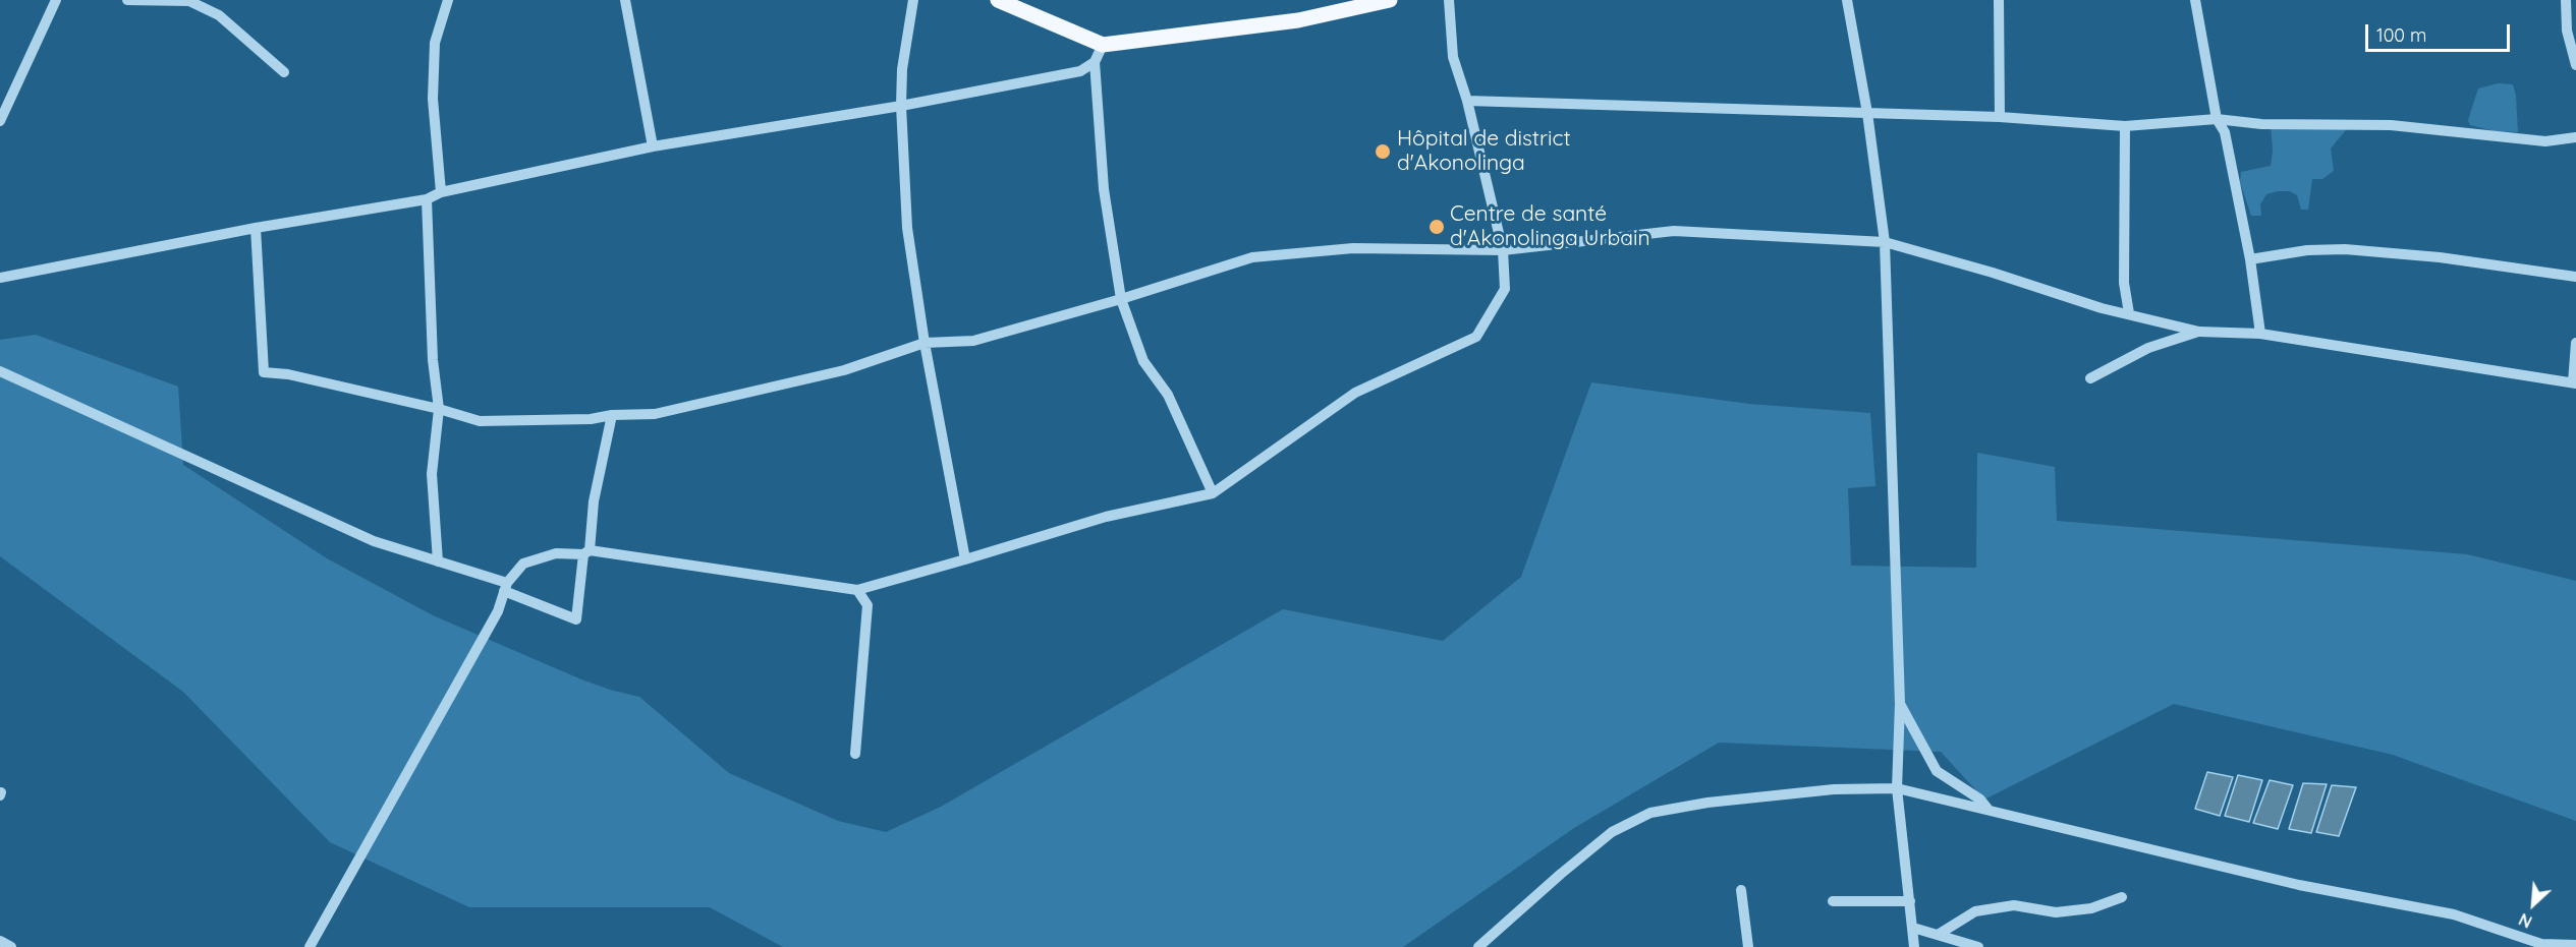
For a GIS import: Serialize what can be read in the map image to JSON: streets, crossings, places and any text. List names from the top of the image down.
{
  "places": ["Hôpital de district d'Akonolinga", "Centre de santé d'Akonolinga Urbain"],
  "scale_bar": "100 m",
  "north": "bottom left"
}
